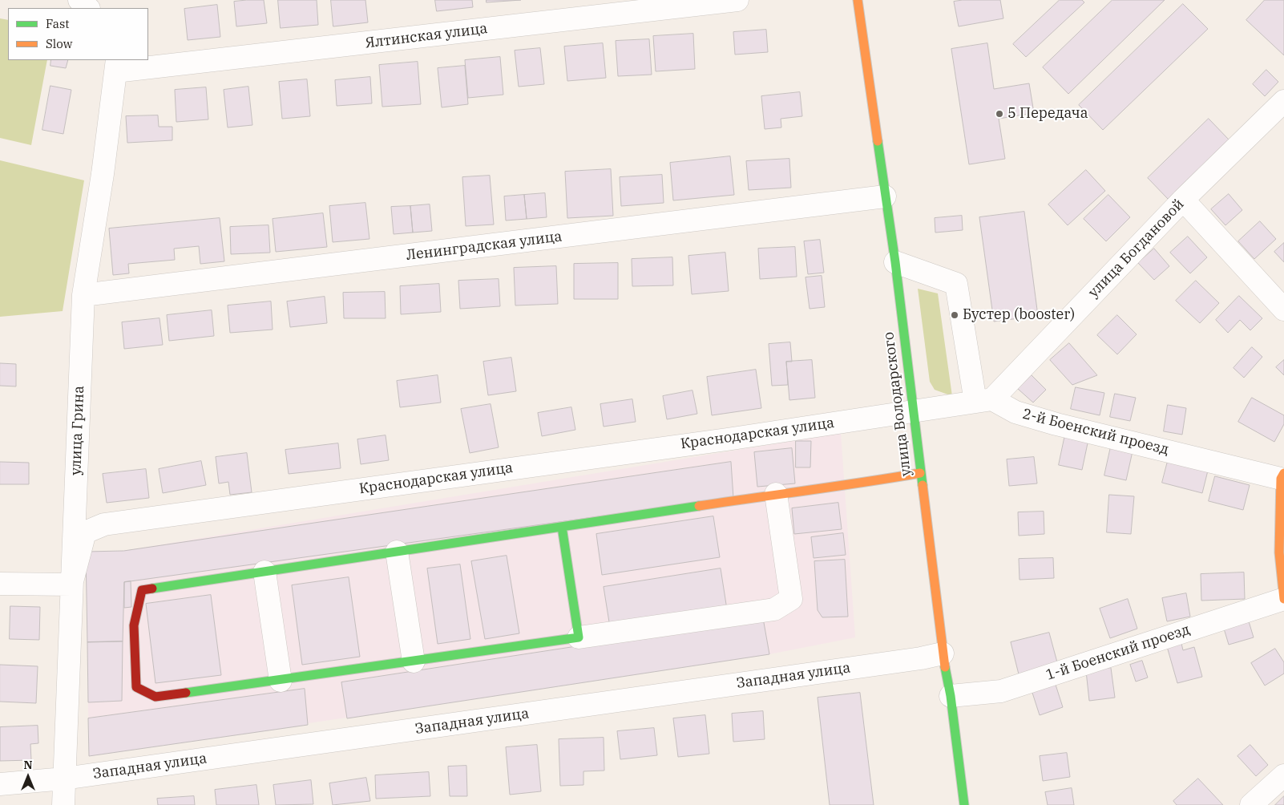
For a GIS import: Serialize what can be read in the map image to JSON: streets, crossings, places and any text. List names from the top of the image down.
{
  "streets": {
    "street": [
      "Ялтинская улица",
      "Ленинградская улица",
      "улица Богдановой",
      "улица Володарского",
      "улица Грина",
      "2-й Боенский проезд",
      "Краснодарская улица",
      "1-й Боенский проезд",
      "Западная улица"
    ]
  },
  "crossings": [
    ["Ялтинская улица", "улица Грина"],
    ["Ленинградская улица", "улица Володарского"],
    ["Ленинградская улица", "улица Грина"],
    ["улица Богдановой", "2-й Боенский проезд"],
    ["улица Володарского", "Краснодарская улица"],
    ["улица Володарского", "1-й Боенский проезд"],
    ["улица Володарского", "Западная улица"],
    ["улица Грина", "Краснодарская улица"],
    ["улица Грина", "Западная улица"]
  ],
  "places": ["5 Передача", "Бустер (booster)"],
  "legend": ["Fast", "Slow"],
  "north": "top"
}
